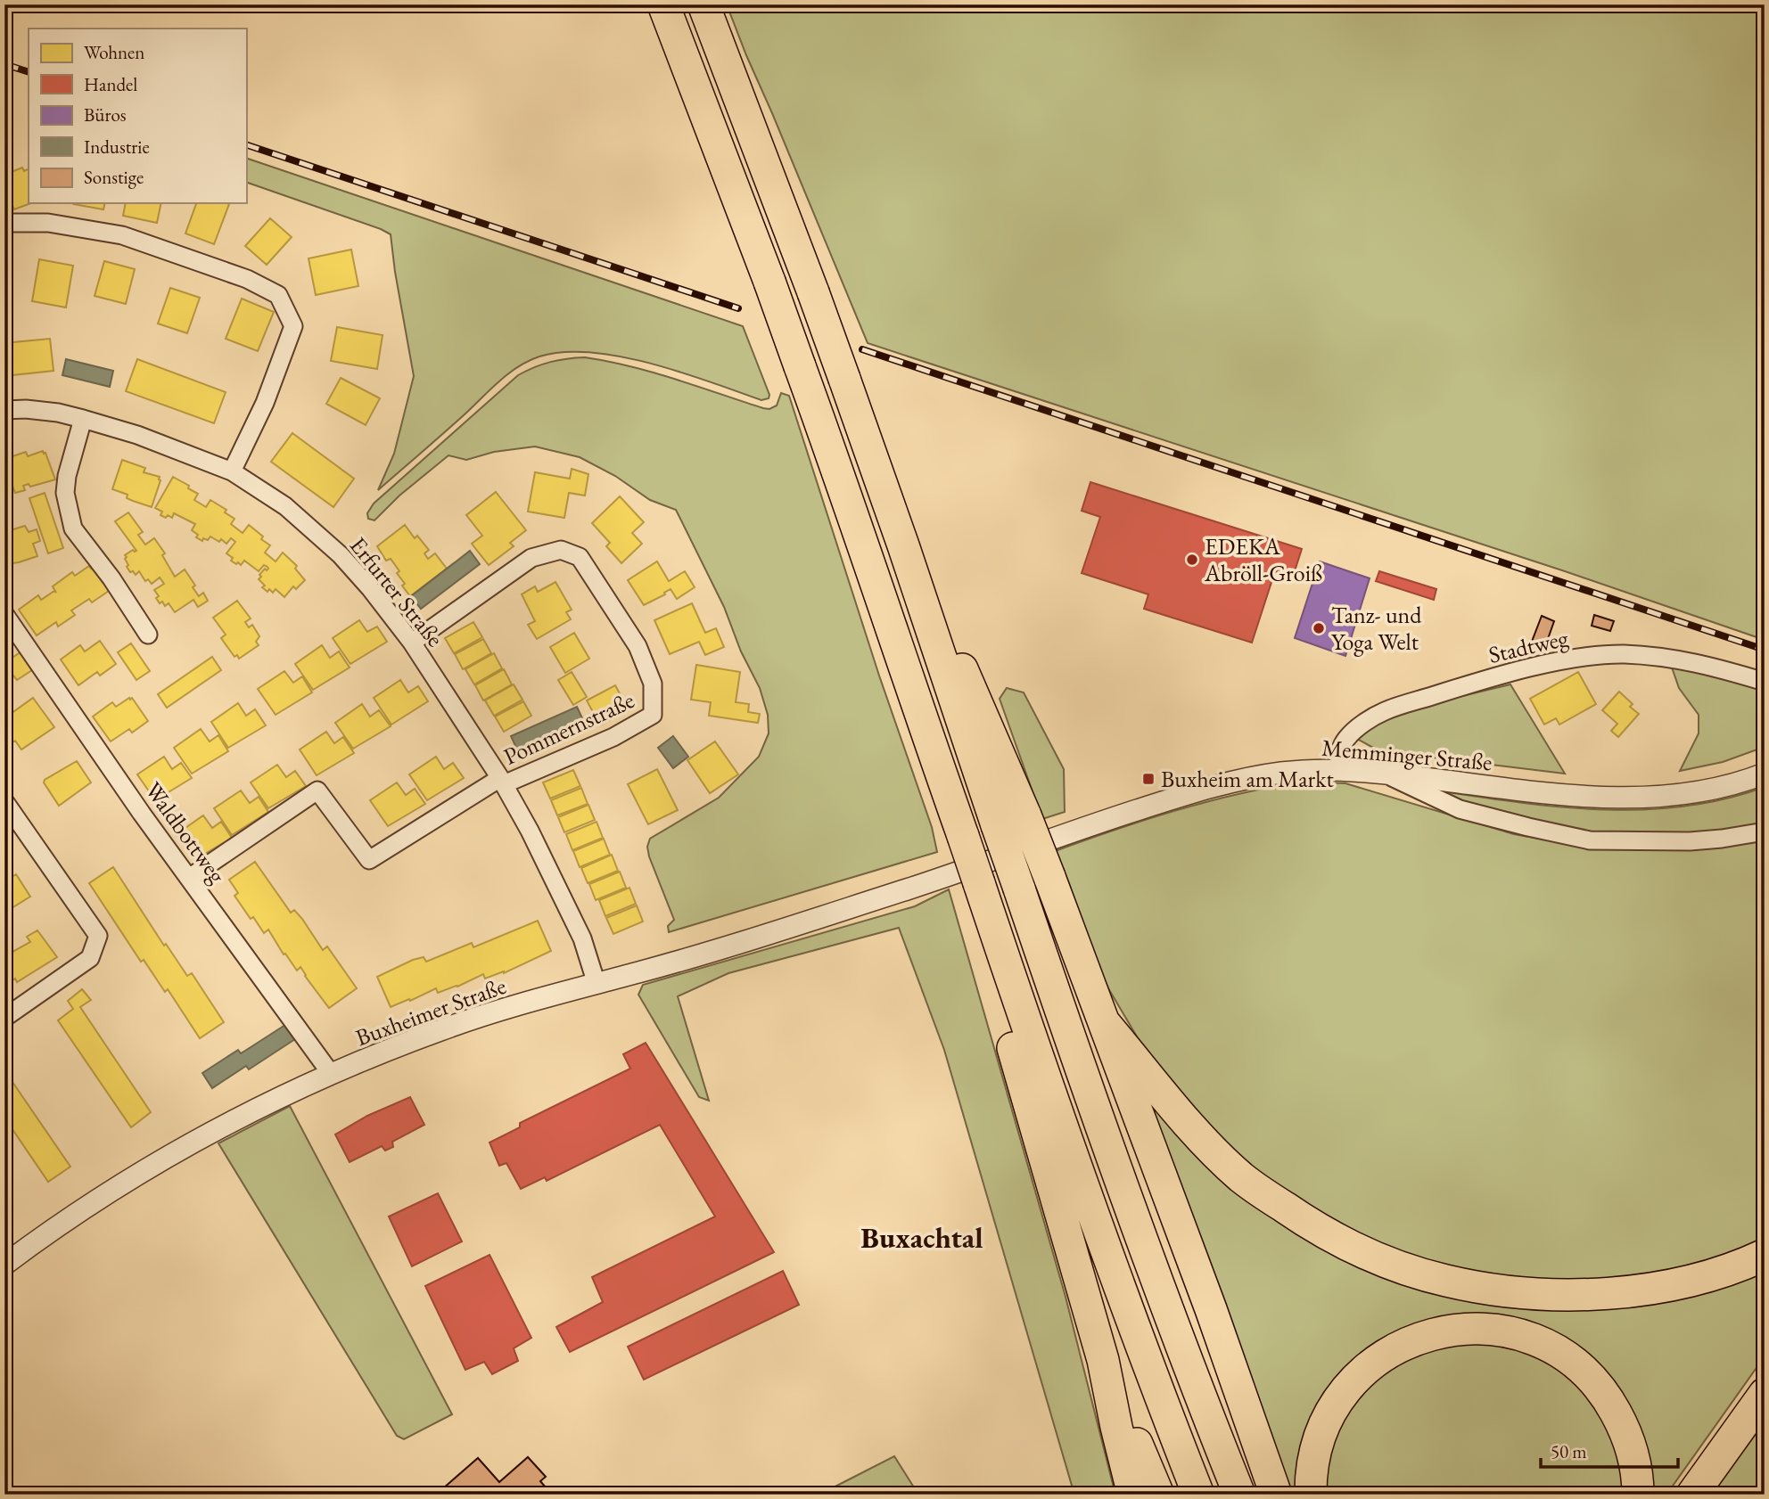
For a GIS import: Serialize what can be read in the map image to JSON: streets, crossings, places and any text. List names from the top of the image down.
{
  "streets": {
    "street": [
      "Erfurter Straße",
      "Stadtweg",
      "Pommernstraße",
      "Memminger Straße",
      "Waldbottweg",
      "Buxheimer Straße"
    ]
  },
  "crossings": [
    ["Erfurter Straße", "Pommernstraße"],
    ["Erfurter Straße", "Buxheimer Straße"],
    ["Stadtweg", "Memminger Straße"],
    ["Memminger Straße", "Buxheimer Straße"],
    ["Waldbottweg", "Buxheimer Straße"]
  ],
  "districts": ["Buxachtal"],
  "places": {
    "other": ["EDEKA Abröll-Groiß", "Tanz- und Yoga Welt"],
    "transit": ["Buxheim am Markt"]
  },
  "legend": [
    "Wohnen",
    "Handel",
    "Büros",
    "Industrie",
    "Sonstige"
  ],
  "scale_bar": "50 m"
}
